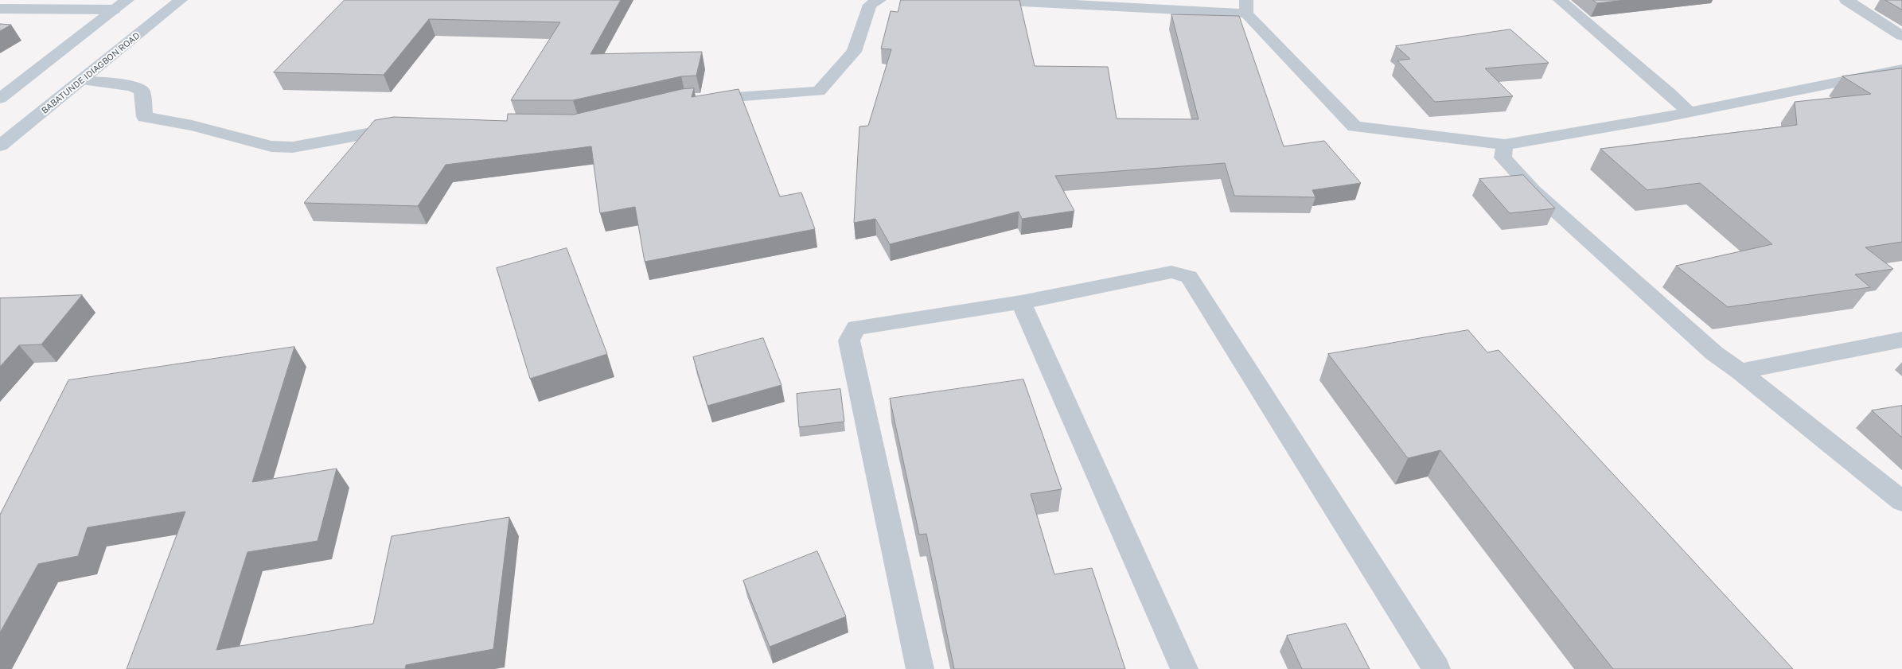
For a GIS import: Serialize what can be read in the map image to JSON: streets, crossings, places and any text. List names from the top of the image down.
{
  "streets": {
    "street": ["BABATUNDE IDIAGBON ROAD"]
  }
}
